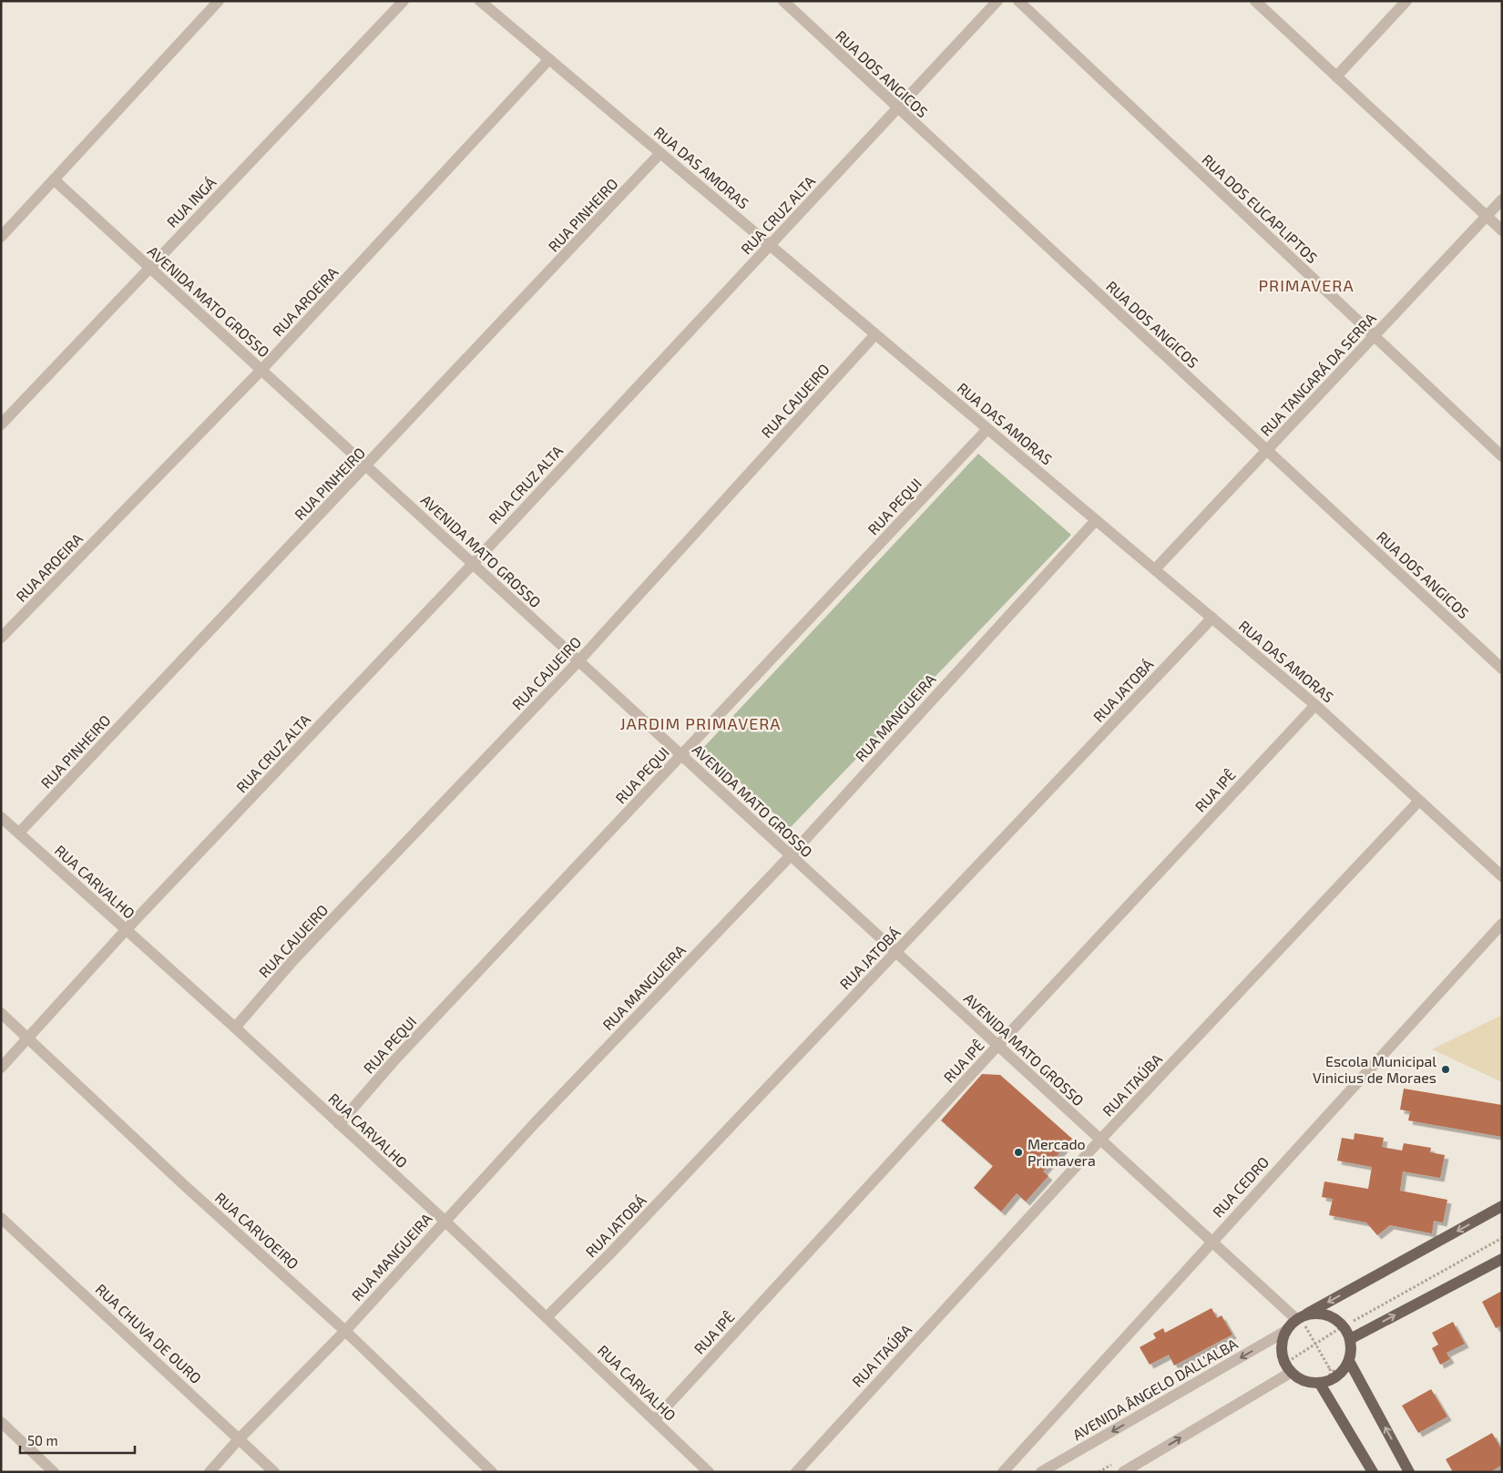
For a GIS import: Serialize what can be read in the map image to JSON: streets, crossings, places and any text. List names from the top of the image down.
{
  "streets": {
    "street": [
      "RUA DOS ANGICOS",
      "RUA DAS AMORAS",
      "RUA INGÁ",
      "RUA DOS EUCAPLIPTOS",
      "RUA PINHEIRO",
      "RUA CRUZ ALTA",
      "AVENIDA MATO GROSSO",
      "RUA AROEIRA",
      "RUA TANGARÁ DA SERRA",
      "RUA CAJUEIRO",
      "RUA PEQUI",
      "RUA JATOBÁ",
      "RUA MANGUEIRA",
      "RUA IPÊ",
      "RUA CARVALHO",
      "RUA ITAÚBA",
      "RUA CEDRO",
      "RUA CARVOEIRO",
      "RUA CHUVA DE OURO",
      "AVENIDA ÂNGELO DALL'ALBA"
    ]
  },
  "crossings": [
    ["RUA DOS ANGICOS", "RUA CRUZ ALTA"],
    ["RUA DOS ANGICOS", "RUA TANGARÁ DA SERRA"],
    ["RUA DAS AMORAS", "RUA PINHEIRO"],
    ["RUA DAS AMORAS", "RUA CRUZ ALTA"],
    ["RUA DAS AMORAS", "RUA AROEIRA"],
    ["RUA DAS AMORAS", "RUA TANGARÁ DA SERRA"],
    ["RUA DAS AMORAS", "RUA CAJUEIRO"],
    ["RUA DAS AMORAS", "RUA PEQUI"],
    ["RUA DAS AMORAS", "RUA JATOBÁ"],
    ["RUA DAS AMORAS", "RUA MANGUEIRA"],
    ["RUA DAS AMORAS", "RUA IPÊ"],
    ["RUA DAS AMORAS", "RUA ITAÚBA"],
    ["RUA INGÁ", "AVENIDA MATO GROSSO"],
    ["RUA DOS EUCAPLIPTOS", "RUA TANGARÁ DA SERRA"],
    ["RUA PINHEIRO", "AVENIDA MATO GROSSO"],
    ["RUA PINHEIRO", "RUA CARVALHO"],
    ["RUA CRUZ ALTA", "AVENIDA MATO GROSSO"],
    ["RUA CRUZ ALTA", "RUA CARVALHO"],
    ["RUA CRUZ ALTA", "RUA CARVOEIRO"],
    ["AVENIDA MATO GROSSO", "RUA AROEIRA"],
    ["AVENIDA MATO GROSSO", "RUA CAJUEIRO"],
    ["AVENIDA MATO GROSSO", "RUA PEQUI"],
    ["AVENIDA MATO GROSSO", "RUA JATOBÁ"],
    ["AVENIDA MATO GROSSO", "RUA MANGUEIRA"],
    ["AVENIDA MATO GROSSO", "RUA IPÊ"],
    ["AVENIDA MATO GROSSO", "RUA ITAÚBA"],
    ["AVENIDA MATO GROSSO", "RUA CEDRO"],
    ["RUA CAJUEIRO", "RUA CARVALHO"],
    ["RUA PEQUI", "RUA CARVALHO"],
    ["RUA JATOBÁ", "RUA CARVALHO"],
    ["RUA MANGUEIRA", "RUA CARVALHO"],
    ["RUA MANGUEIRA", "RUA CARVOEIRO"],
    ["RUA MANGUEIRA", "RUA CHUVA DE OURO"],
    ["RUA IPÊ", "RUA CARVALHO"]
  ],
  "districts": ["PRIMAVERA", "JARDIM PRIMAVERA"],
  "places": ["Escola Municipal Vinicius de Moraes", "Mercado Primavera"],
  "scale_bar": "50 m"
}
